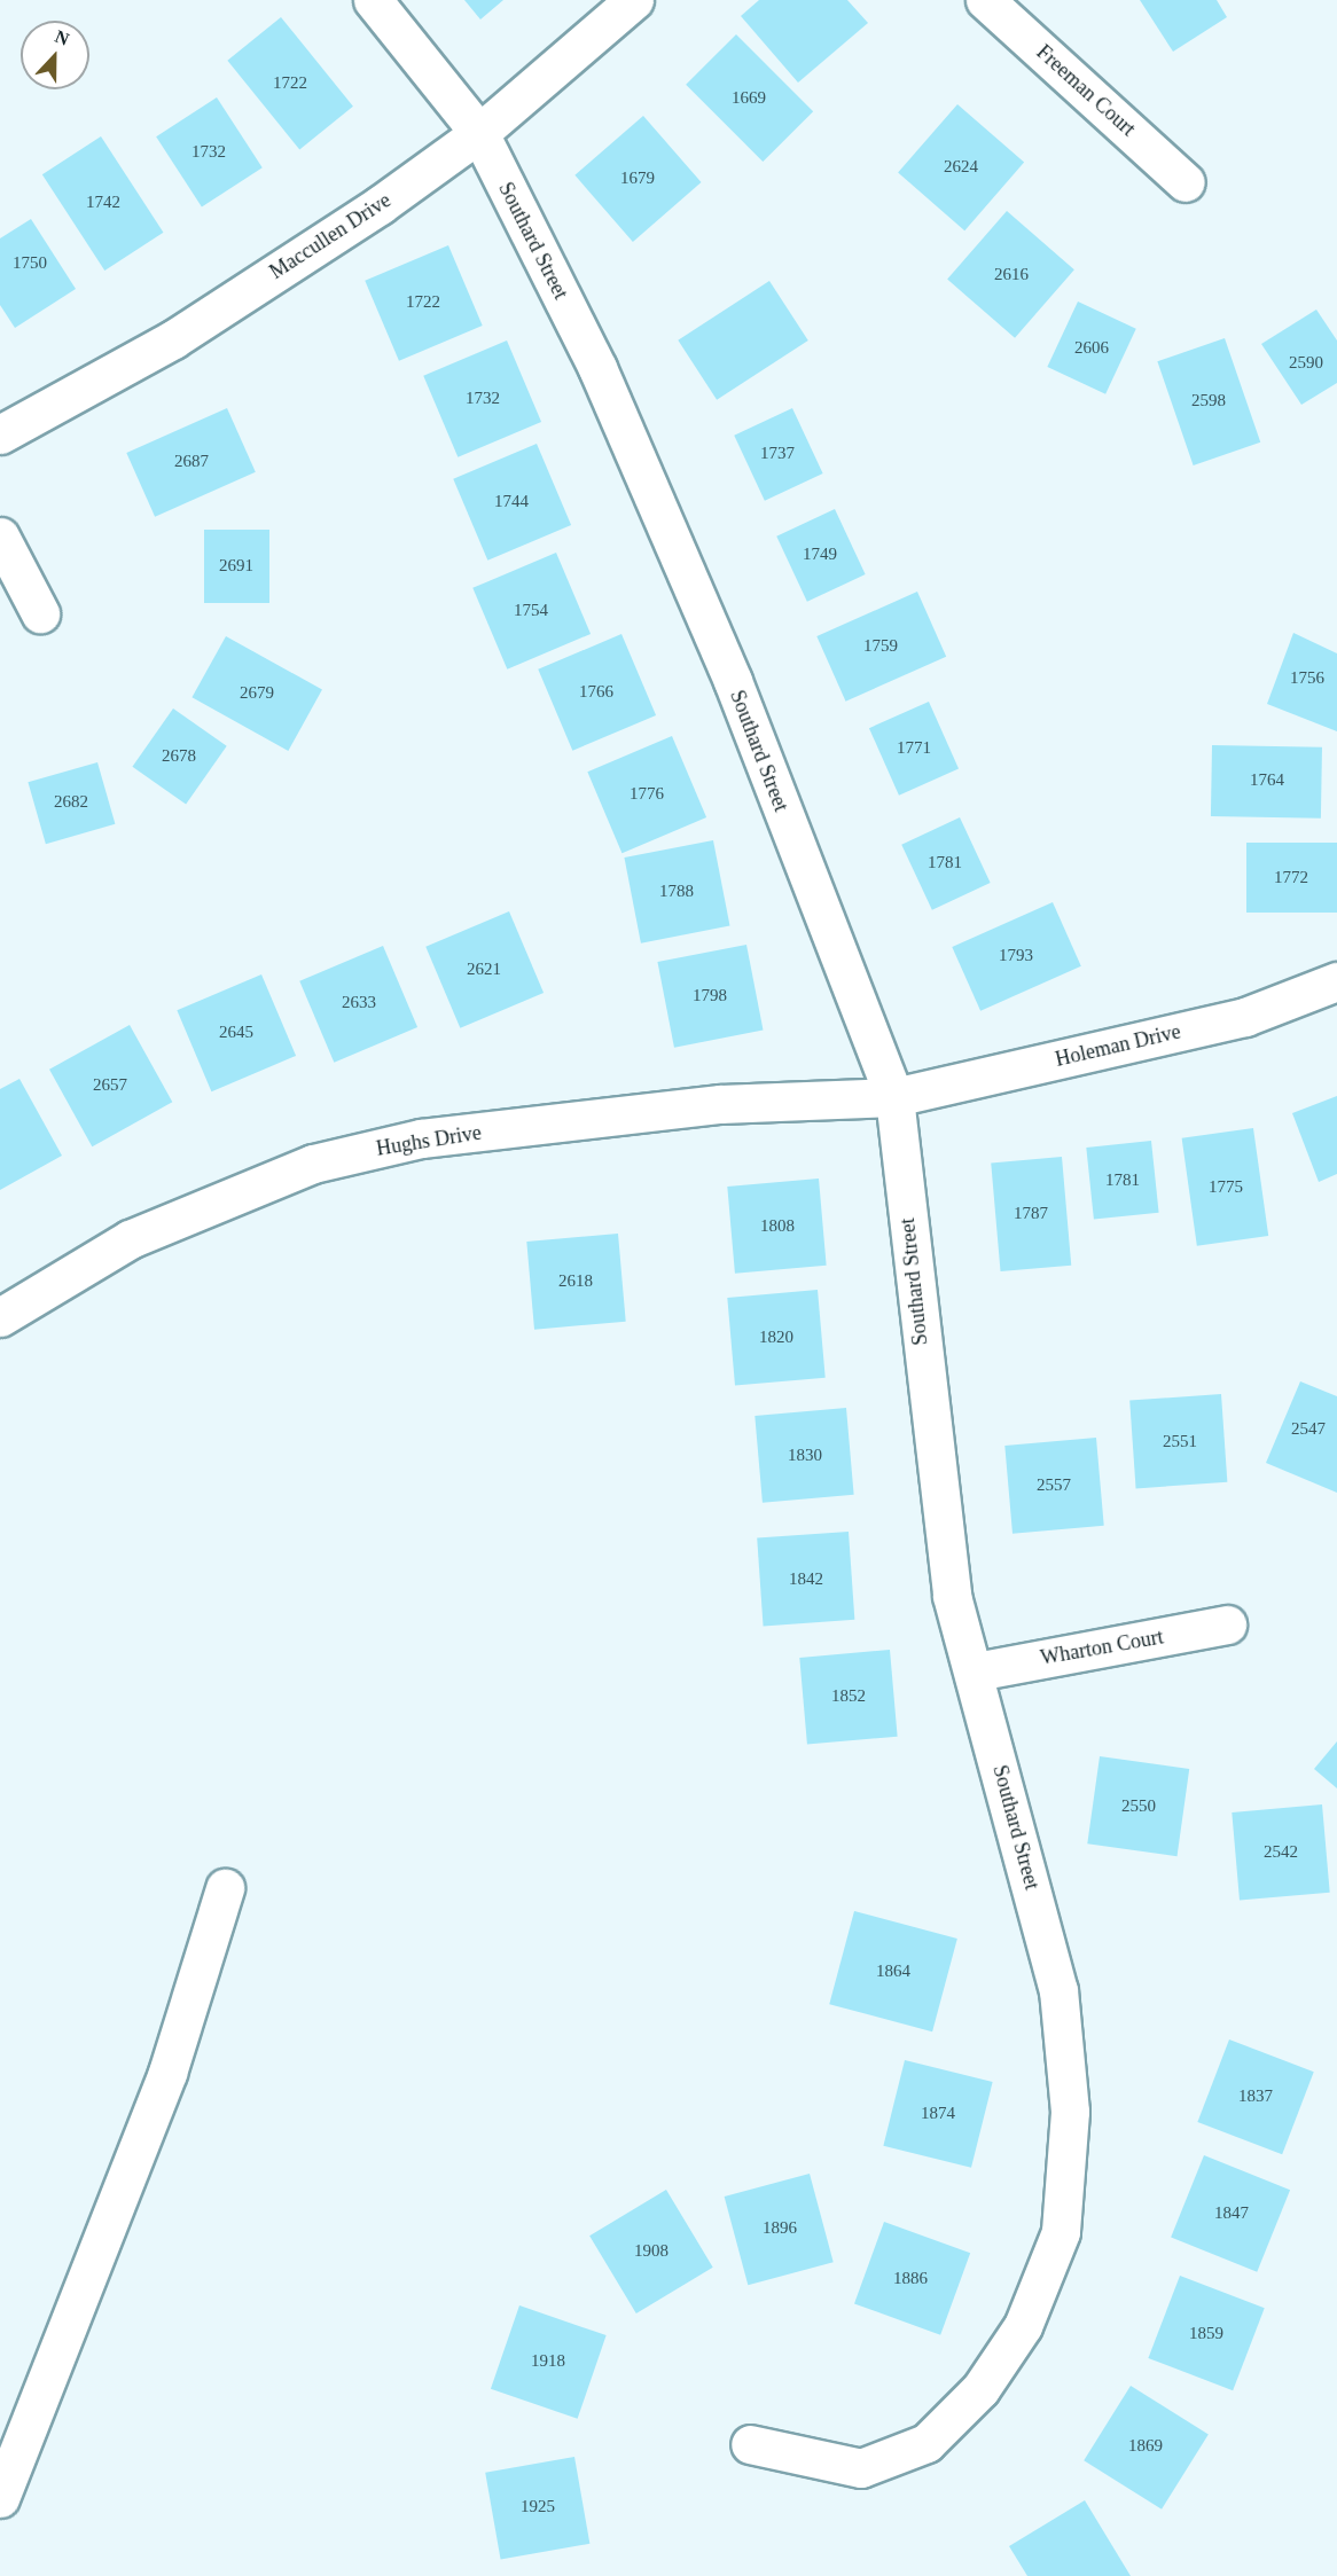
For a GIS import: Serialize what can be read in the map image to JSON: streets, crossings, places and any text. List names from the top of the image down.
{
  "streets": {
    "street": [
      "Freeman Court",
      "Maccullen Drive",
      "Southard Street",
      "Holeman Drive",
      "Hughs Drive",
      "Wharton Court"
    ]
  },
  "crossings": [
    ["Maccullen Drive", "Southard Street"],
    ["Southard Street", "Holeman Drive"],
    ["Southard Street", "Hughs Drive"],
    ["Southard Street", "Wharton Court"],
    ["Holeman Drive", "Hughs Drive"]
  ],
  "house_numbers": [
    "1722",
    "1669",
    "1732",
    "2624",
    "1679",
    "1742",
    "1750",
    "2616",
    "1722",
    "2606",
    "2590",
    "1732",
    "2598",
    "1737",
    "2687",
    "1744",
    "1749",
    "2691",
    "1754",
    "1759",
    "1756",
    "1766",
    "2679",
    "1771",
    "2678",
    "1764",
    "1776",
    "2682",
    "1781",
    "1772",
    "1788",
    "1793",
    "2621",
    "1798",
    "2633",
    "2645",
    "2657",
    "1781",
    "1775",
    "1787",
    "1808",
    "2618",
    "1820",
    "2547",
    "2551",
    "1830",
    "2557",
    "1842",
    "1852",
    "2550",
    "2542",
    "1864",
    "1837",
    "1874",
    "1847",
    "1896",
    "1908",
    "1886",
    "1859",
    "1918",
    "1869",
    "1925"
  ],
  "north": "top"
}
